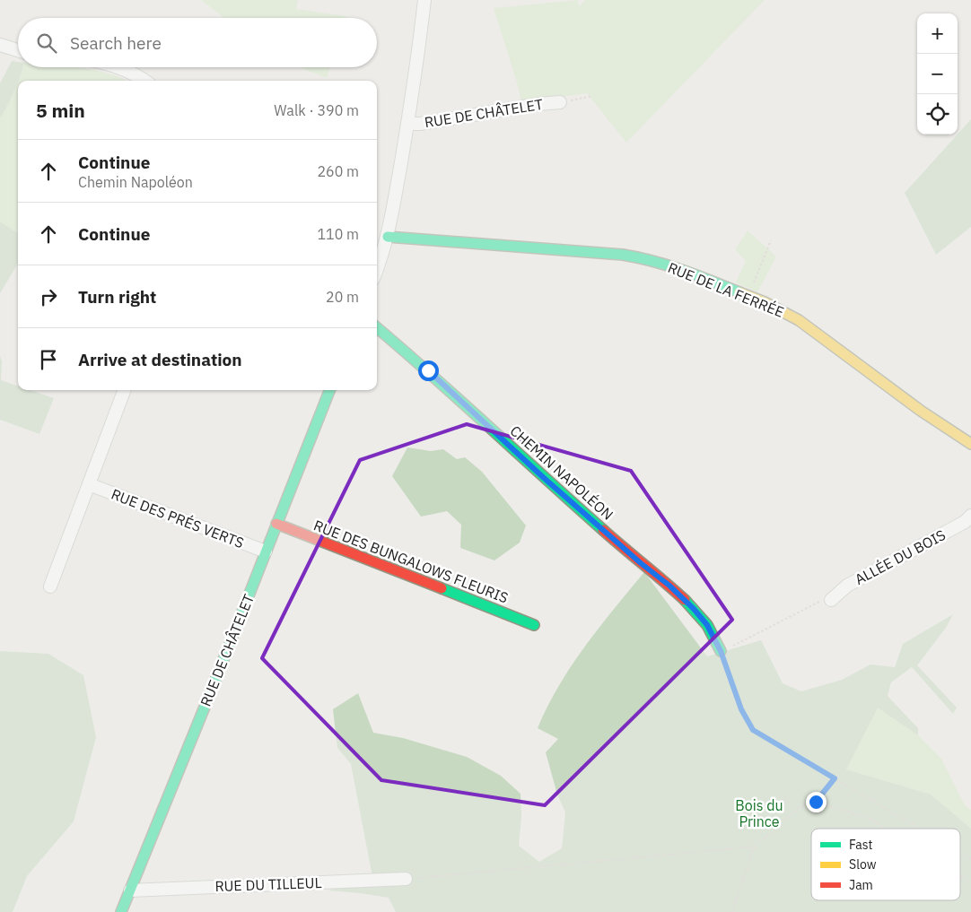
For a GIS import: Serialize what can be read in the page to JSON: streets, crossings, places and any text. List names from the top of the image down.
{
  "streets": {
    "street": [
      "RUE DE CHÂTELET",
      "RUE DE LA FERRÉE",
      "CHEMIN NAPOLÉON",
      "RUE DES PRÉS VERTS",
      "ALLÉE DU BOIS",
      "RUE DES BUNGALOWS FLEURIS",
      "RUE DU TILLEUL"
    ]
  },
  "crossings": [
    ["RUE DE CHÂTELET", "RUE DE LA FERRÉE"],
    ["RUE DE CHÂTELET", "RUE DES PRÉS VERTS"],
    ["RUE DE CHÂTELET", "RUE DES BUNGALOWS FLEURIS"],
    ["RUE DE CHÂTELET", "RUE DU TILLEUL"]
  ],
  "parks": ["Bois du Prince"],
  "legend": ["Fast", "Slow", "Jam"],
  "page": {
    "map_buttons": ["+", "−"],
    "search": "Search here",
    "heading": ["5 min", "Walk · 390 m"],
    "list": [
      ["Continue", "Chemin Napoléon", "260 m"],
      ["Continue", "110 m"],
      ["Turn right", "20 m"],
      "Arrive at destination"
    ]
  }
}
